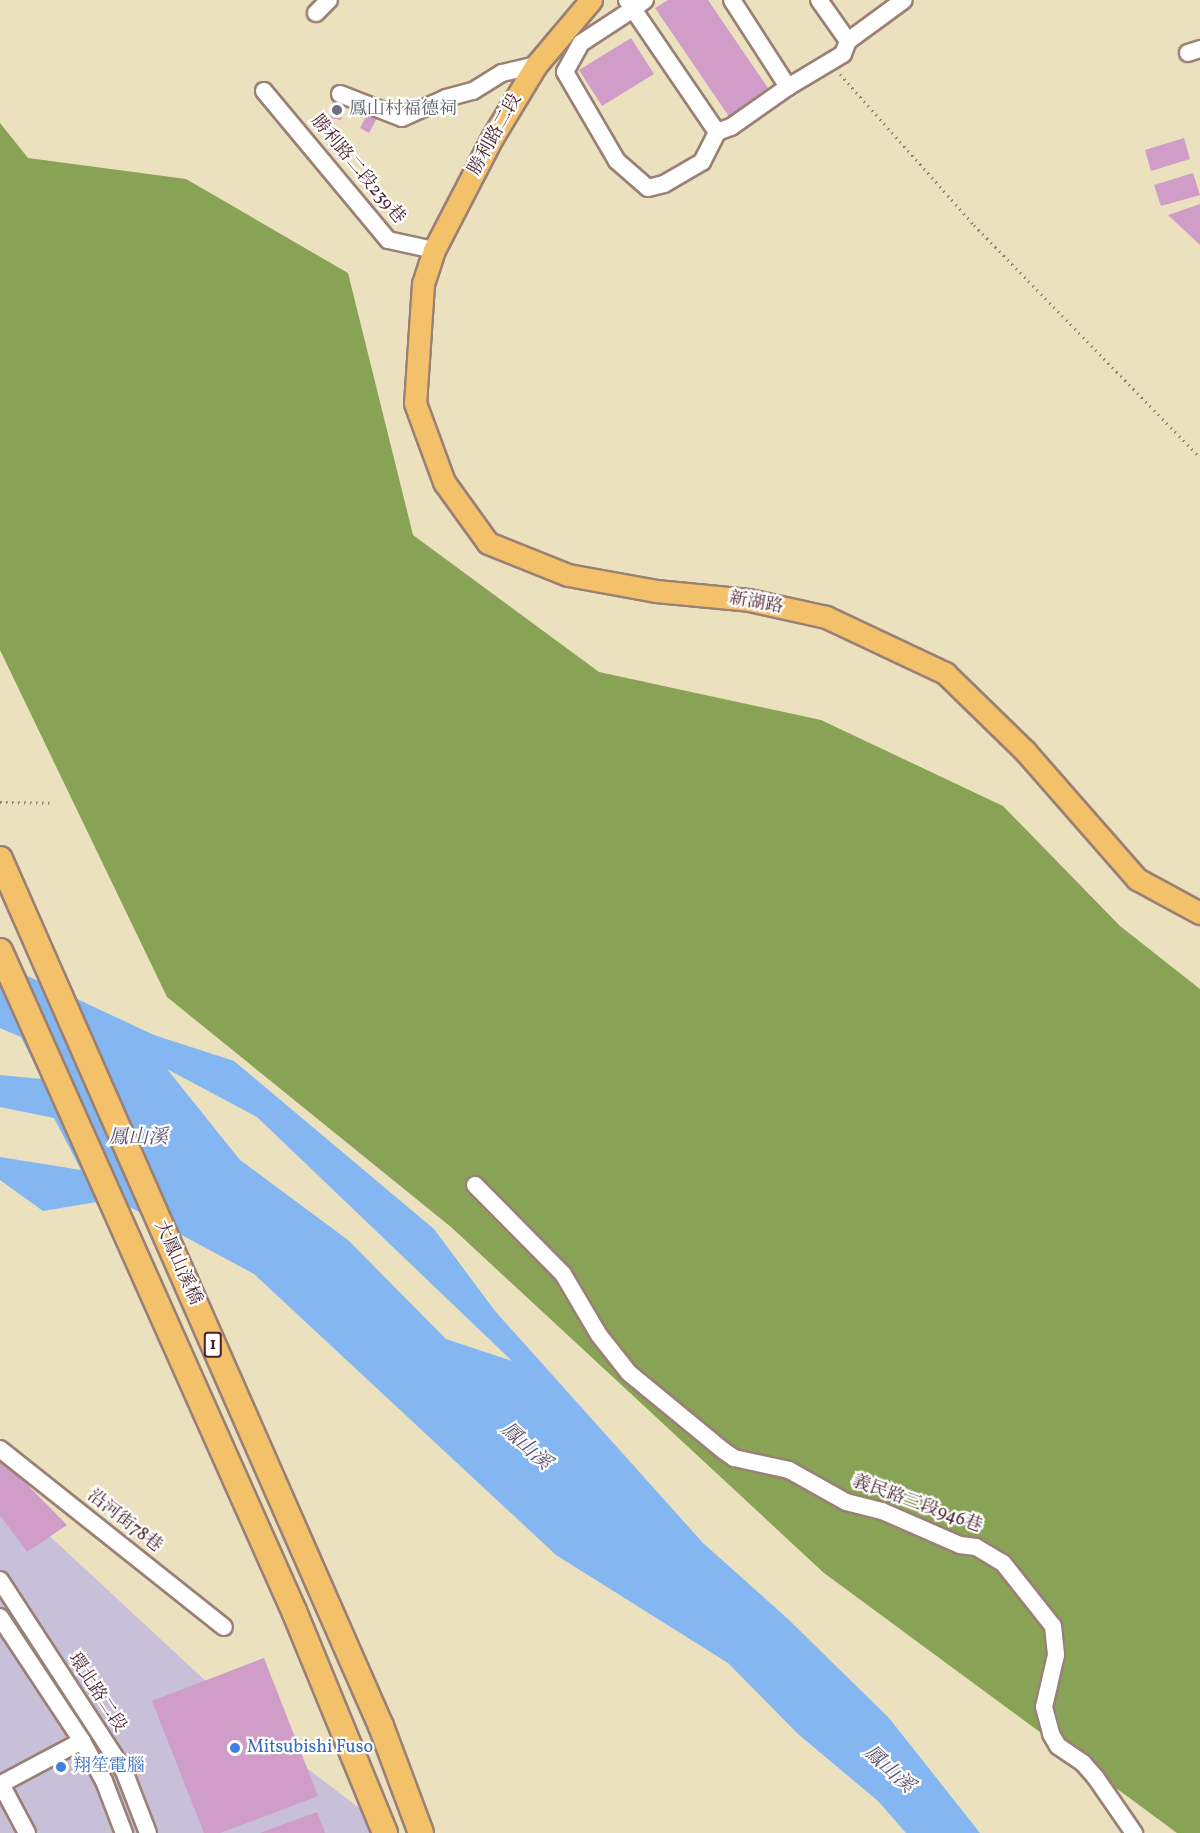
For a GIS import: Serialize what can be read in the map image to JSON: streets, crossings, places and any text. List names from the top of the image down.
{
  "streets": {
    "highway": ["大鳳山溪橋", "1"],
    "main road": ["勝利路二段", "新湖路"],
    "street": [
      "勝利路二段239巷",
      "義民路三段946巷",
      "沿河街78巷",
      "環北路二段"
    ]
  },
  "crossings": [
    ["勝利路二段", "勝利路二段239巷"],
    ["勝利路二段", "新湖路"]
  ],
  "water": ["鳳山溪"],
  "places": ["鳳山村福德祠", "Mitsubishi Fuso", "翔笙電腦"]
}
